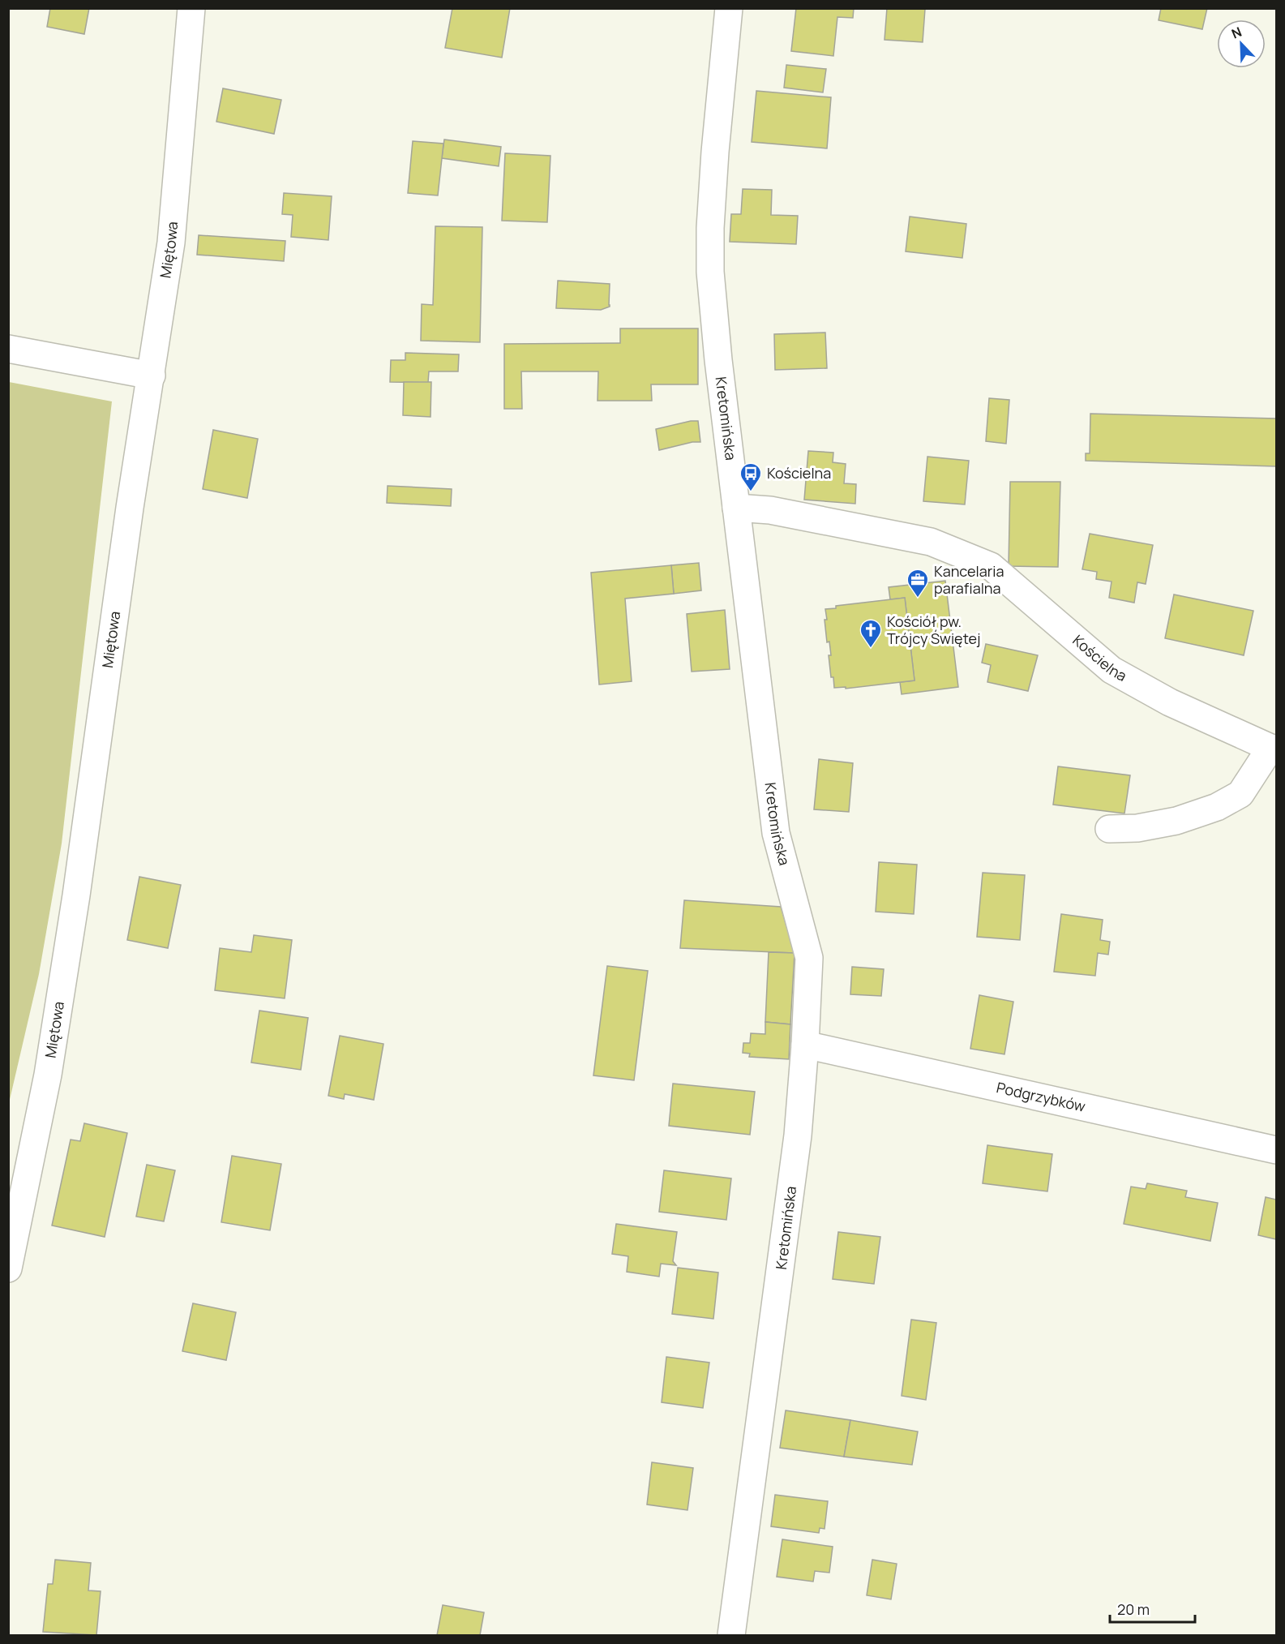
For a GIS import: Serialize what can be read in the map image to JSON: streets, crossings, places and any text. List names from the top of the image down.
{
  "streets": {
    "street": [
      "Miętowa",
      "Kretomińska",
      "Kościelna",
      "Podgrzybków"
    ]
  },
  "crossings": [
    ["Kretomińska", "Kościelna"],
    ["Kretomińska", "Podgrzybków"]
  ],
  "places": {
    "bus stop": ["Kościelna"],
    "office": ["Kancelaria parafialna"],
    "church": ["Kościół pw. Trójcy Świętej"]
  },
  "scale_bar": "20 m",
  "north": "top left"
}
